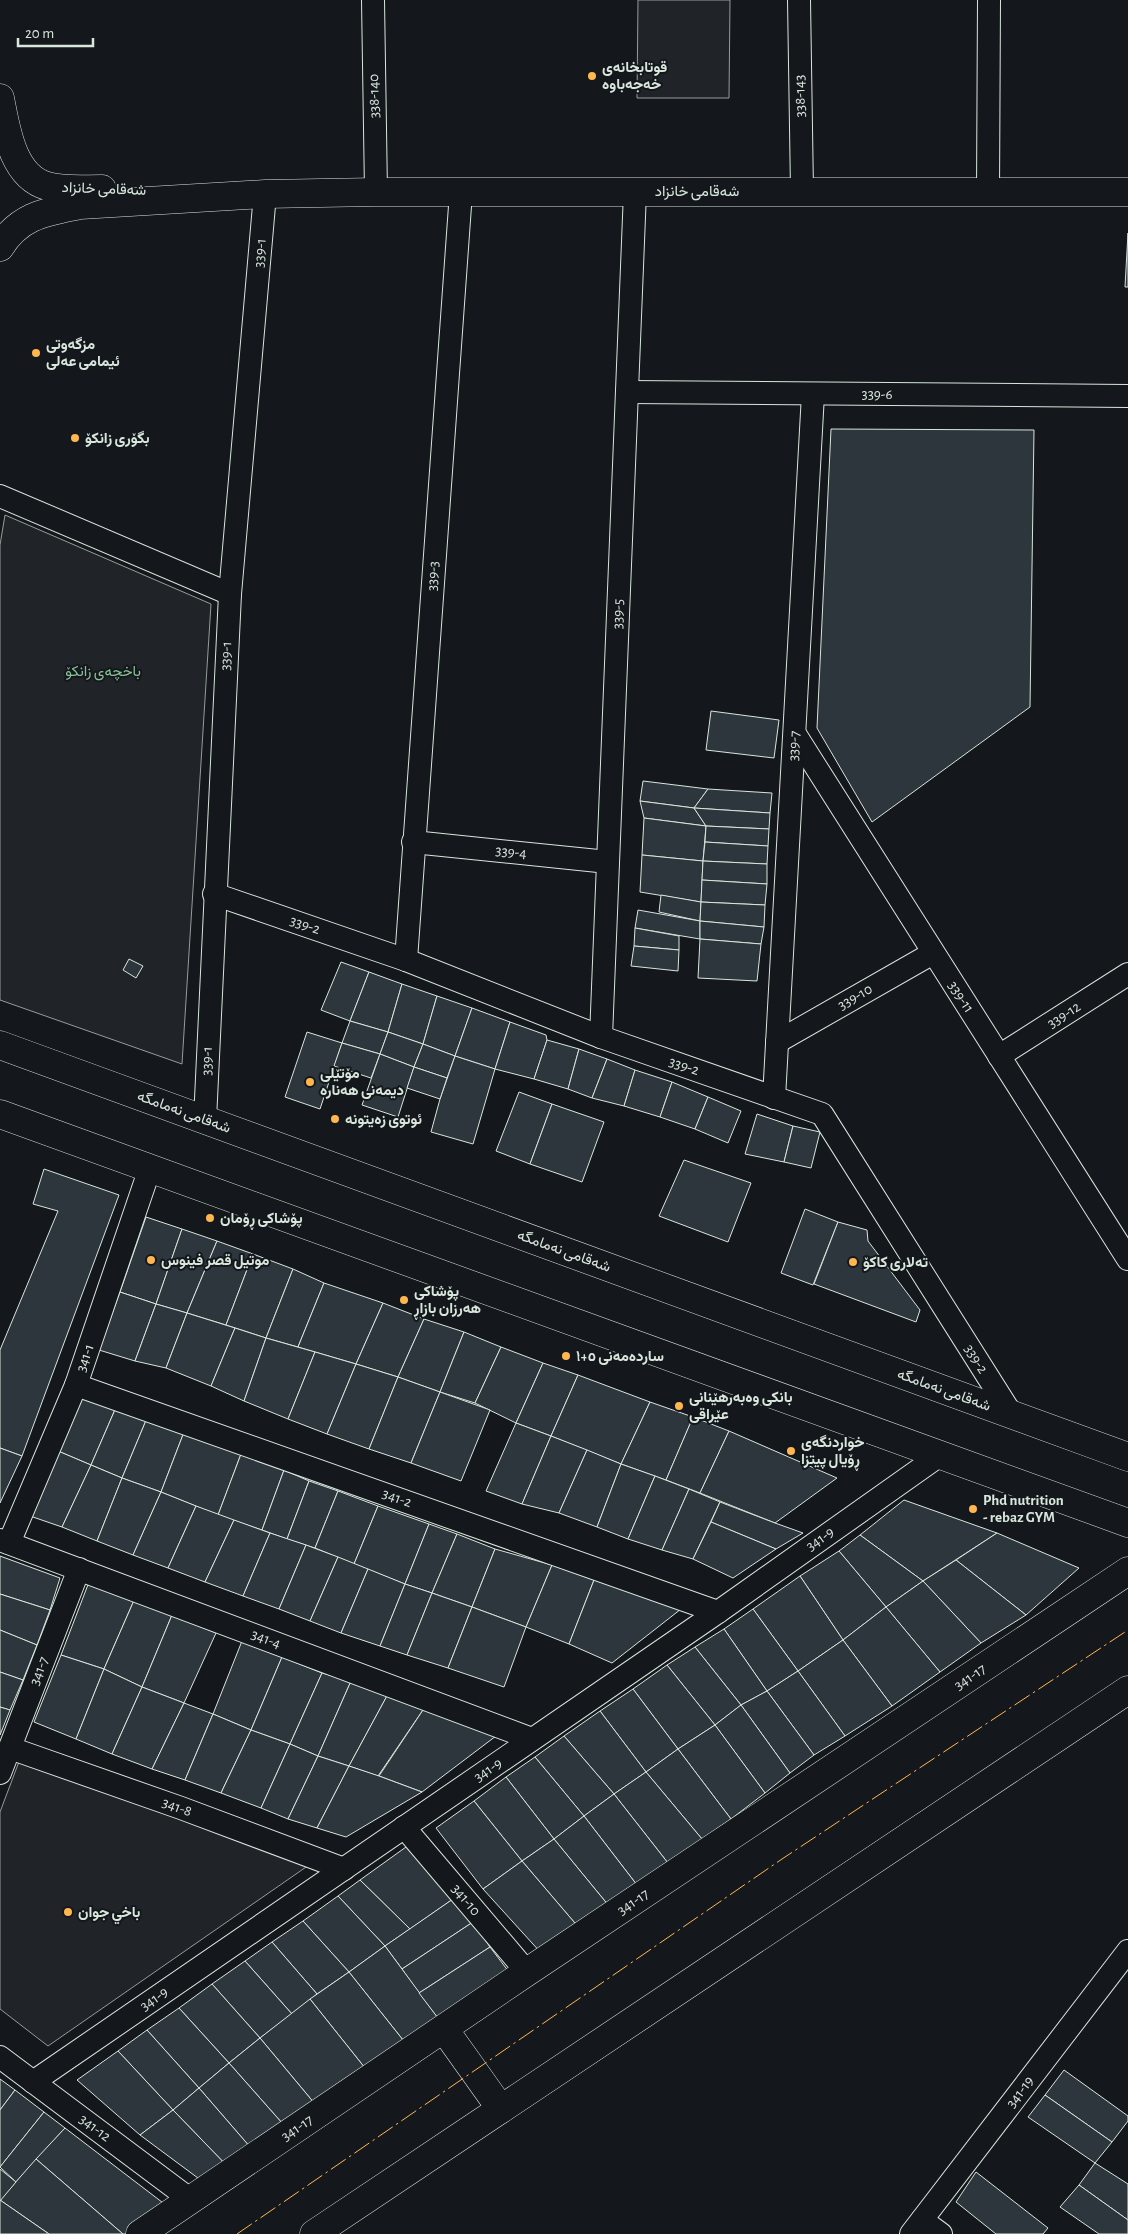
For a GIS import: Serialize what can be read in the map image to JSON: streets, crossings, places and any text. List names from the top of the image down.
{
  "streets": {
    "street": [
      "338-140",
      "338-143",
      "شەقامی خانزاد",
      "339-1",
      "339-6",
      "339-3",
      "339-5",
      "339-7",
      "339-4",
      "339-2",
      "339-10",
      "339-11",
      "339-12",
      "شەقامی نەمامگە",
      "341-1",
      "341-2",
      "341-9",
      "341-4",
      "341-7",
      "341-17",
      "341-8",
      "341-10",
      "341-19",
      "341-12"
    ]
  },
  "crossings": [
    ["338-140", "شەقامی خانزاد"],
    ["338-143", "شەقامی خانزاد"],
    ["شەقامی خانزاد", "339-1"],
    ["شەقامی خانزاد", "339-3"],
    ["شەقامی خانزاد", "339-5"],
    ["339-1", "339-2"],
    ["339-1", "شەقامی نەمامگە"],
    ["339-6", "339-5"],
    ["339-6", "339-7"],
    ["339-3", "339-4"],
    ["339-3", "339-2"],
    ["339-5", "339-4"],
    ["339-5", "339-2"],
    ["339-7", "339-2"],
    ["339-7", "339-10"],
    ["339-7", "339-11"],
    ["339-2", "شەقامی نەمامگە"],
    ["339-10", "339-11"],
    ["339-11", "339-12"],
    ["341-1", "341-2"],
    ["341-1", "341-4"],
    ["341-2", "341-9"],
    ["341-9", "341-4"],
    ["341-9", "341-8"],
    ["341-9", "341-10"],
    ["341-9", "341-12"],
    ["341-4", "341-7"],
    ["341-7", "341-8"],
    ["341-17", "341-10"],
    ["341-17", "341-12"]
  ],
  "parks": ["باخچەی زانکۆ"],
  "places": [
    "قوتابخانەی خەجەباوە",
    "مزگەوتی ئیمامی عەلی",
    "بگۆری زانكۆ",
    "مۆتێلی دیمەنی هەنارە",
    "ئوتوی زەیتونە",
    "پۆشاکی ڕۆمان",
    "موتيل قصر فينوس",
    "تەلاری کاکۆ",
    "پۆشاکی هەرزان بازاڕ",
    "ساردەمەنی ٥+١",
    "بانکی وەبەرهێنانی عێراقی",
    "خواردنگەی ڕۆیال پیتزا",
    "Phd nutrition - rebaz GYM",
    "باخي جوان"
  ],
  "scale_bar": "20 m"
}
